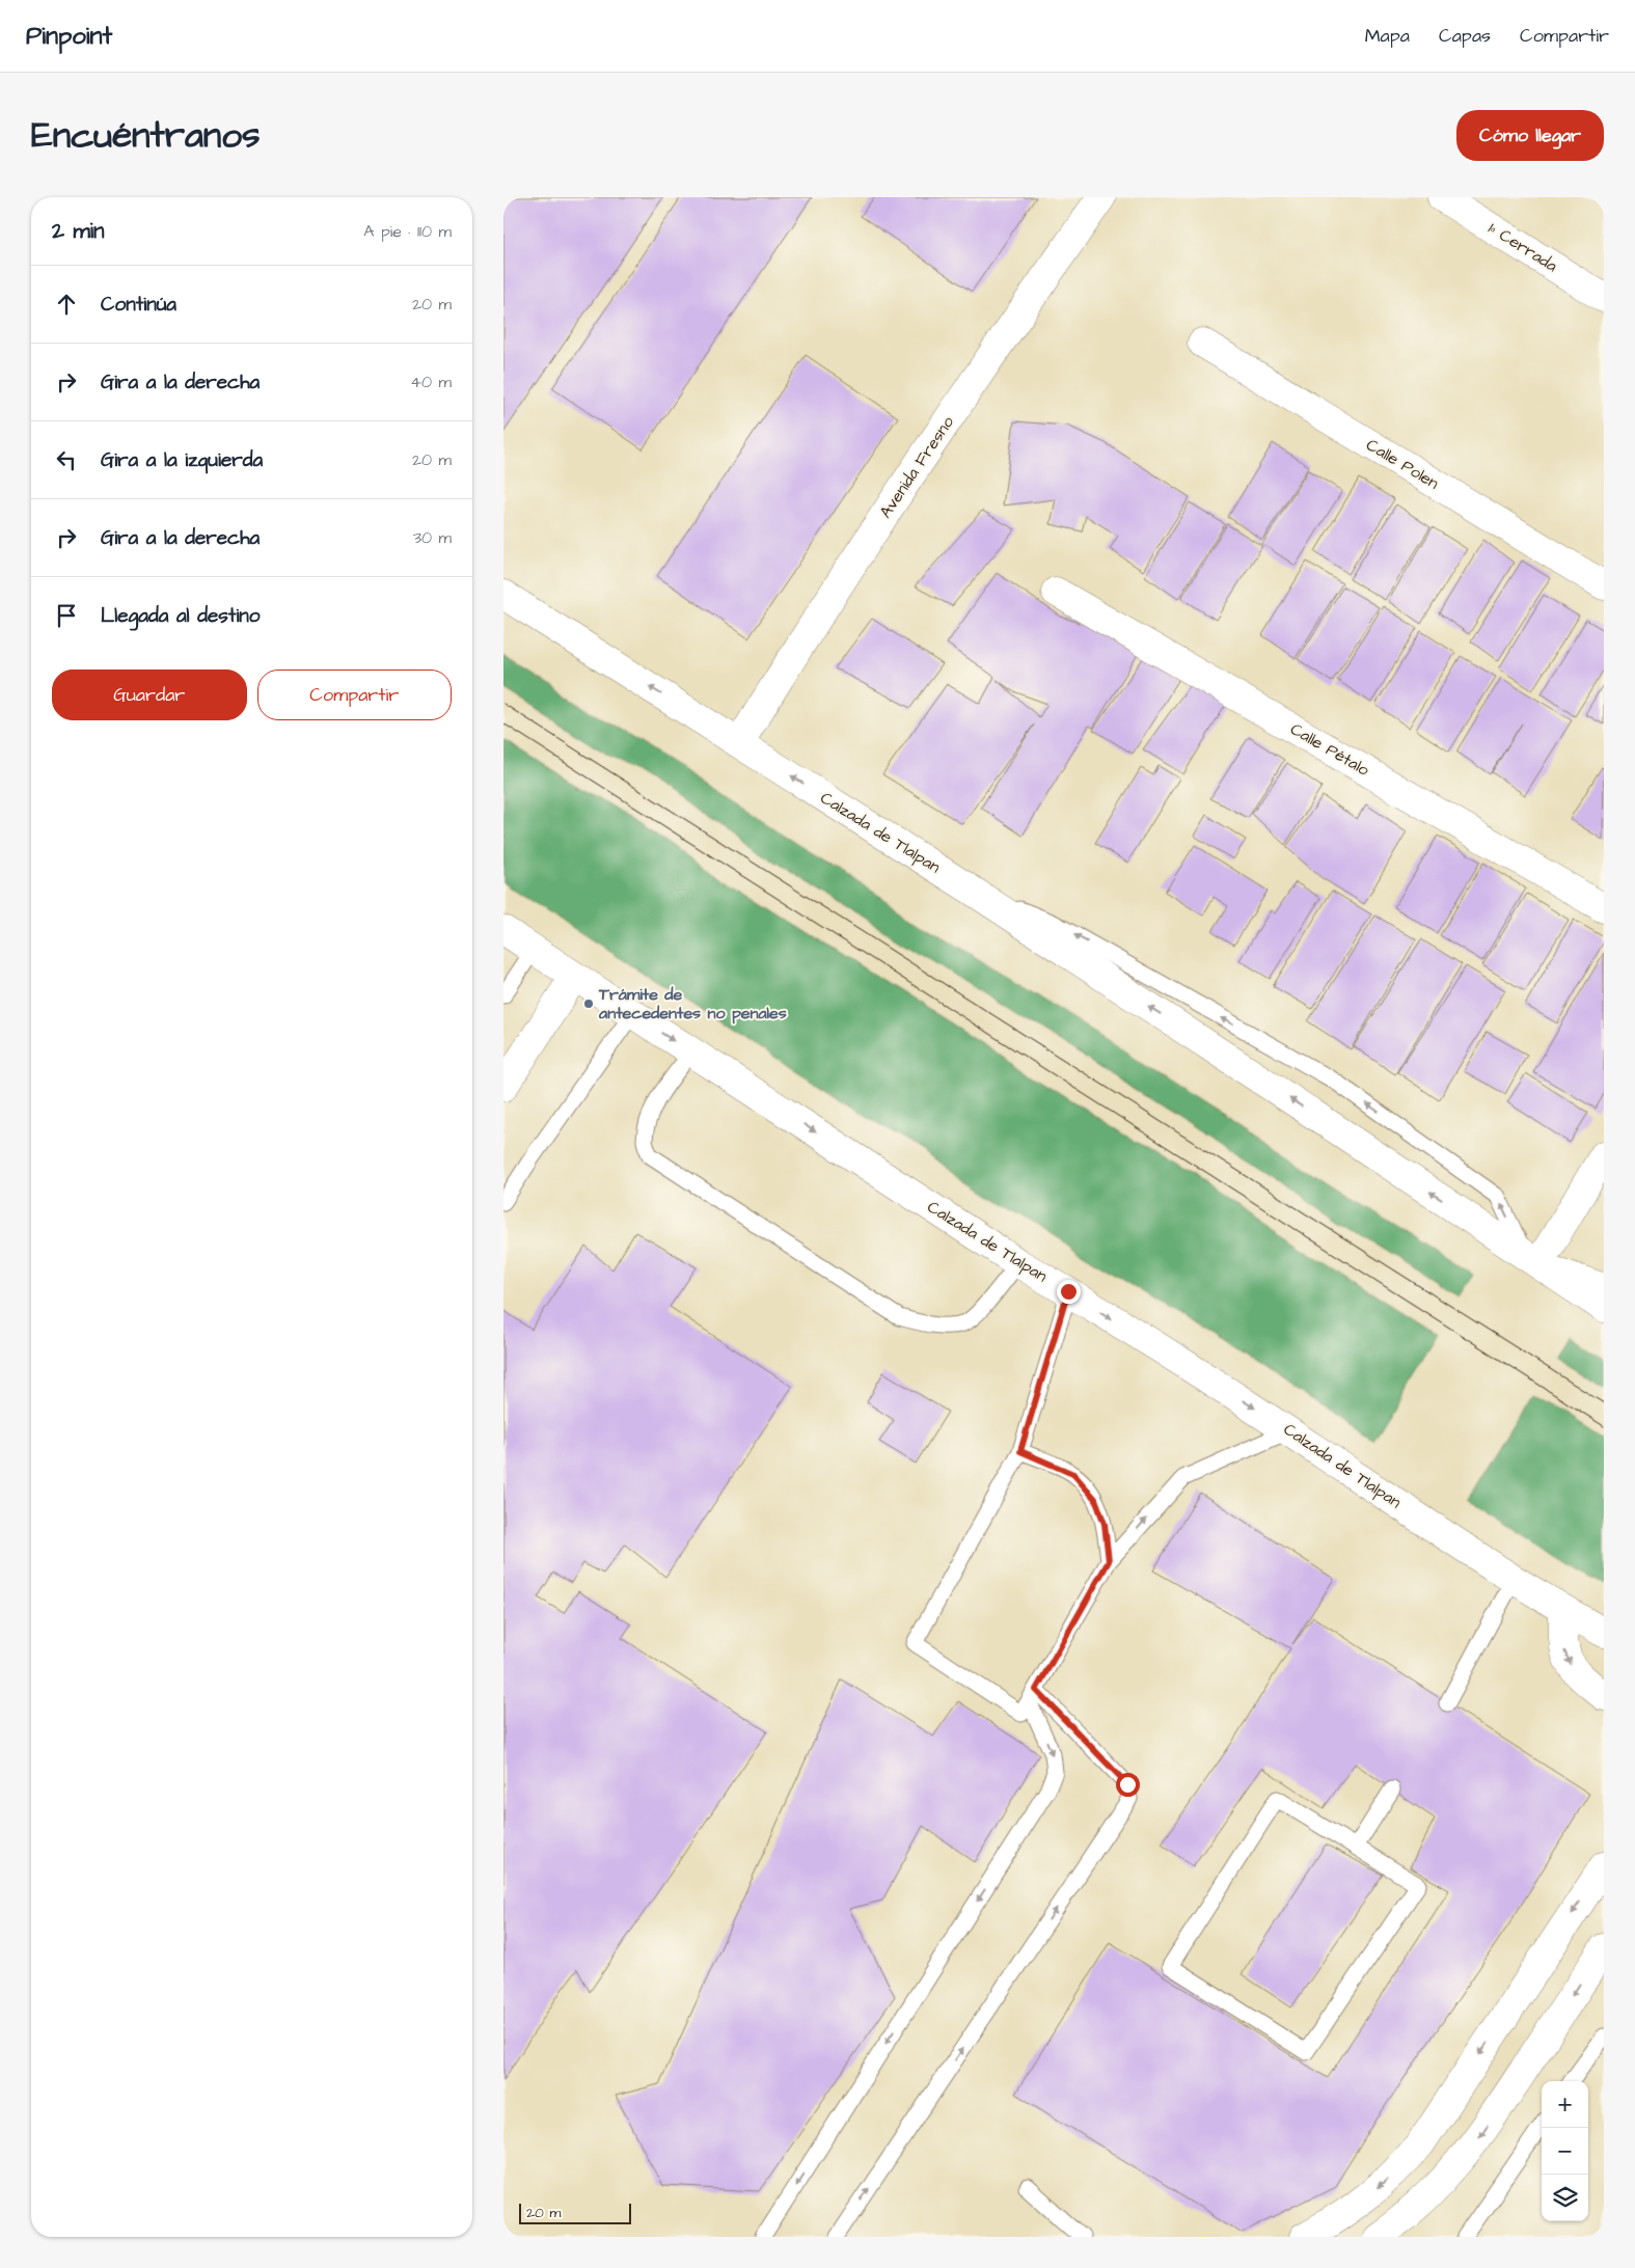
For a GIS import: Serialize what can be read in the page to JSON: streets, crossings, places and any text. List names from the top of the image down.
{
  "streets": {
    "main road": [
      "1ª Cerrada",
      "Calle Polen",
      "Avenida Fresno",
      "Calle Pétalo",
      "Calzada de Tlalpan"
    ]
  },
  "crossings": [
    ["Avenida Fresno", "Calzada de Tlalpan"]
  ],
  "places": ["Trámite de antecedentes no penales"],
  "scale_bar": "20 m",
  "page": {
    "header": "Pinpoint",
    "nav": ["Mapa", "Capas", "Compartir"],
    "title": "Encuéntranos",
    "buttons": [
      "Cómo llegar",
      ["Guardar", "Compartir"]
    ],
    "heading": ["2 min", "A pie · 110 m"],
    "list": [
      ["Continúa", "20 m"],
      ["Gira a la derecha", "40 m"],
      ["Gira a la izquierda", "20 m"],
      ["Gira a la derecha", "30 m"],
      "Llegada al destino"
    ],
    "map_buttons": ["+", "−"],
    "scale": "20 m"
  }
}
